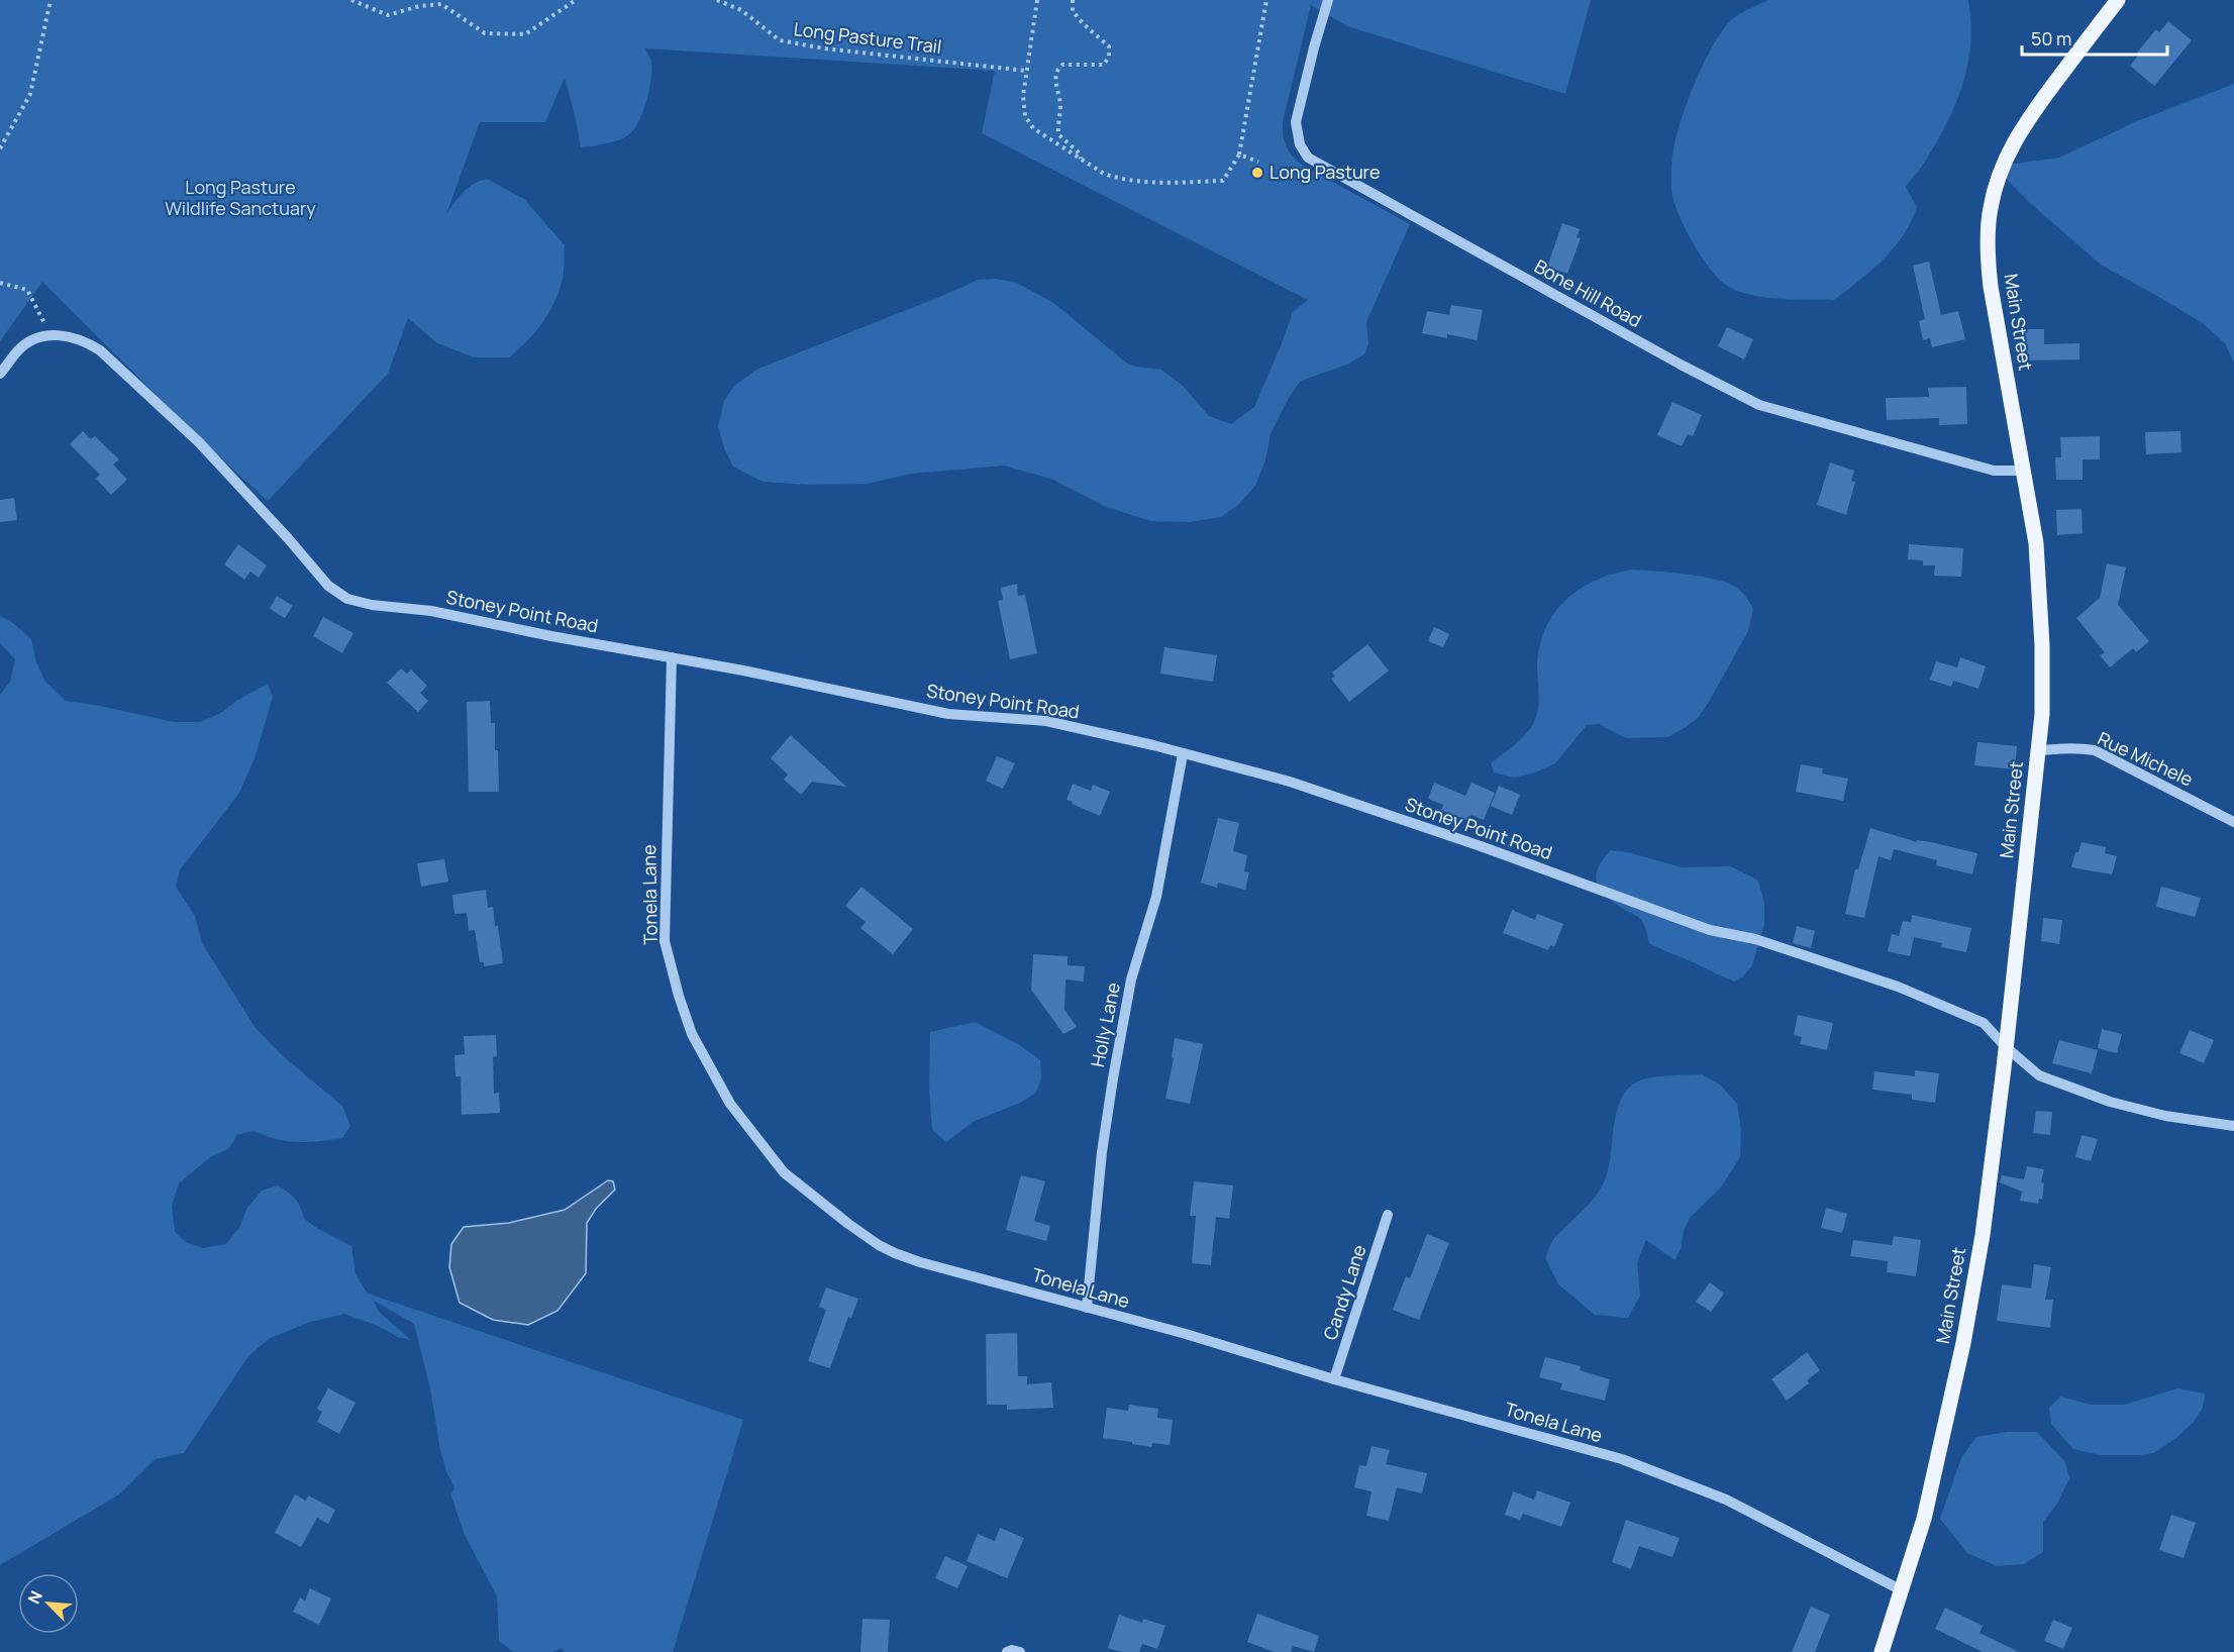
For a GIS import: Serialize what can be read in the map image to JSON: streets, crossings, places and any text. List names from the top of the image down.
{
  "streets": {
    "main road": ["Main Street"],
    "street": [
      "Bone Hill Road",
      "Stoney Point Road",
      "Rue Michele",
      "Tonela Lane",
      "Holly Lane",
      "Candy Lane"
    ],
    "path": ["Long Pasture Trail"]
  },
  "crossings": [
    ["Bone Hill Road", "Main Street"],
    ["Main Street", "Stoney Point Road"],
    ["Main Street", "Rue Michele"],
    ["Main Street", "Tonela Lane"],
    ["Stoney Point Road", "Tonela Lane"],
    ["Stoney Point Road", "Holly Lane"],
    ["Tonela Lane", "Holly Lane"],
    ["Tonela Lane", "Candy Lane"]
  ],
  "parks": ["Long Pasture Wildlife Sanctuary"],
  "places": ["Long Pasture"],
  "scale_bar": "50 m",
  "north": "top left"
}
